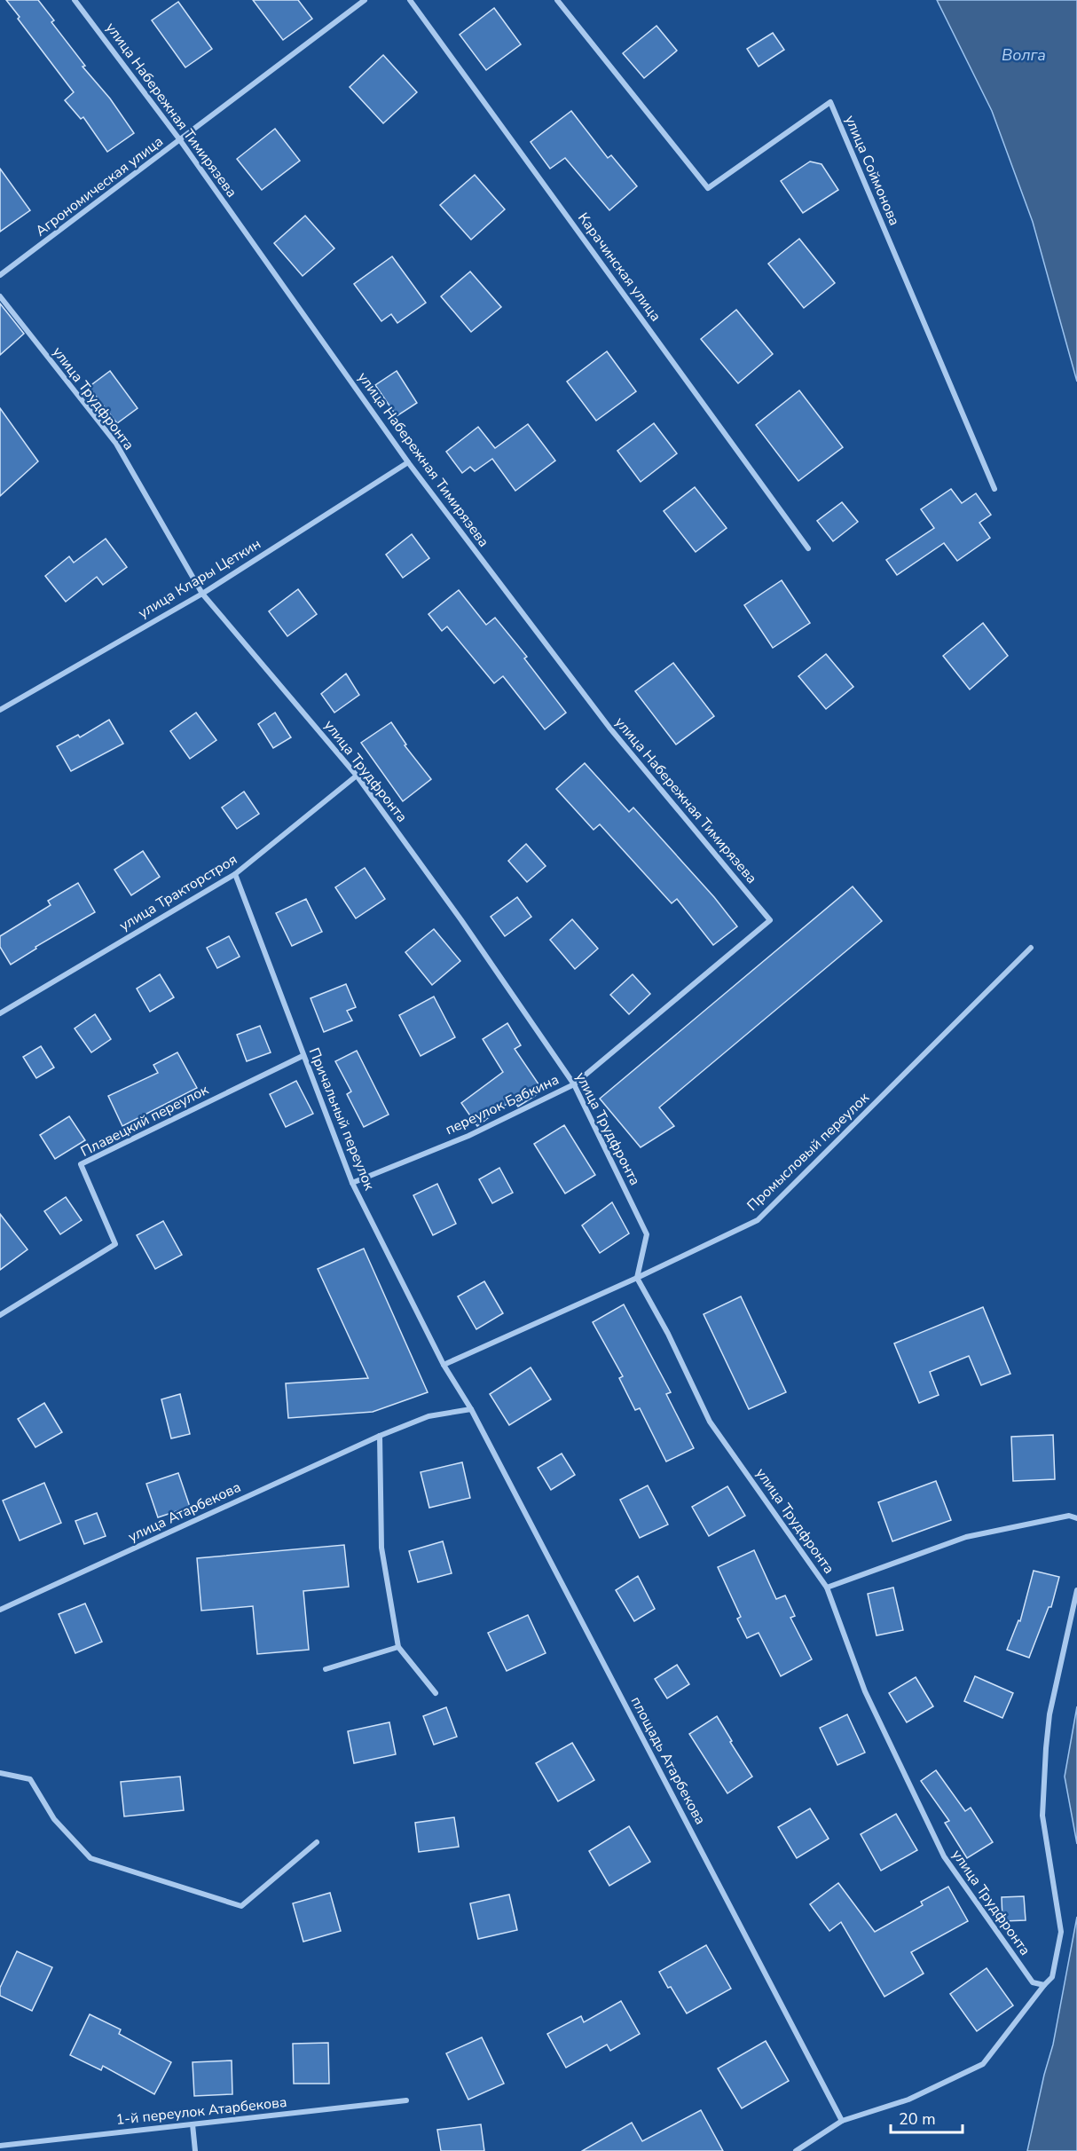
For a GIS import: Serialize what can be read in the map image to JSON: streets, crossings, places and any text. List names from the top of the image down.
{
  "streets": {
    "street": [
      "улица Набережная Тимирязева",
      "улица Соймонова",
      "Агрономическая улица",
      "Карачинская улица",
      "улица Трудфронта",
      "улица Клары Цеткин",
      "улица Тракторстроя",
      "переулок Бабкина",
      "Причальный переулок",
      "Плавецкий переулок",
      "Промысловый переулок",
      "улица Атарбекова",
      "площадь Атарбекова",
      "1-й переулок Атарбекова"
    ]
  },
  "crossings": [
    ["улица Набережная Тимирязева", "Агрономическая улица"],
    ["улица Набережная Тимирязева", "улица Клары Цеткин"],
    ["улица Набережная Тимирязева", "переулок Бабкина"],
    ["улица Трудфронта", "улица Клары Цеткин"],
    ["улица Трудфронта", "улица Тракторстроя"],
    ["улица Трудфронта", "переулок Бабкина"],
    ["улица Трудфронта", "Промысловый переулок"],
    ["улица Тракторстроя", "Причальный переулок"],
    ["переулок Бабкина", "Причальный переулок"],
    ["Причальный переулок", "Плавецкий переулок"],
    ["Причальный переулок", "Промысловый переулок"],
    ["Причальный переулок", "площадь Атарбекова"],
    ["Промысловый переулок", "площадь Атарбекова"],
    ["улица Атарбекова", "площадь Атарбекова"]
  ],
  "water": ["Волга"],
  "scale_bar": "20 m"
}
